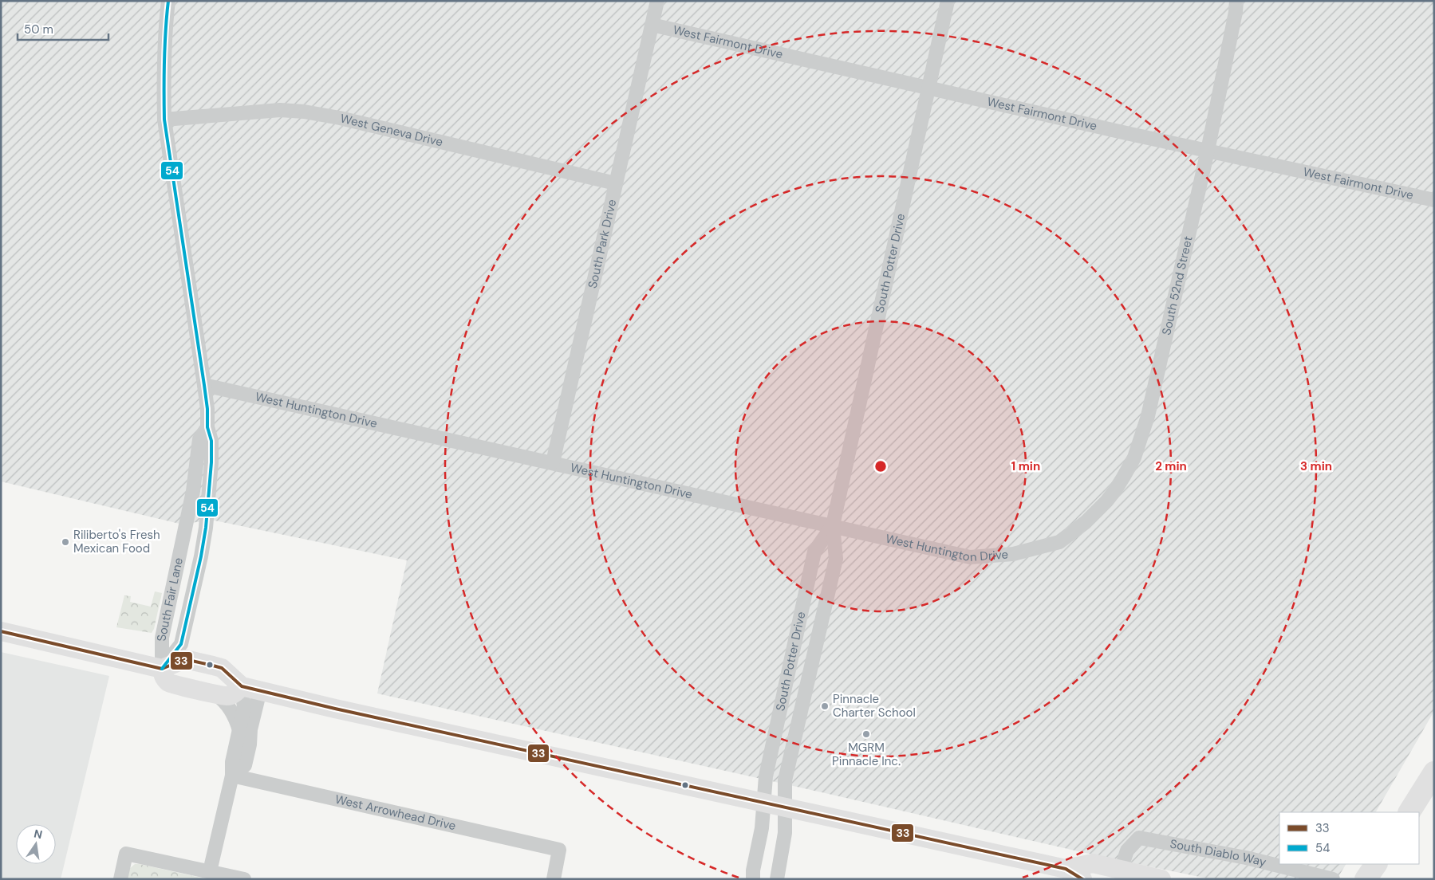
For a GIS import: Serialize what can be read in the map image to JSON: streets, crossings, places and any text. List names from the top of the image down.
{
  "streets": {
    "street": [
      "West Fairmont Drive",
      "West Geneva Drive",
      "South Park Drive",
      "South Potter Drive",
      "South 52nd Street",
      "West Huntington Drive",
      "South Fair Lane",
      "West Arrowhead Drive",
      "South Diablo Way"
    ]
  },
  "crossings": [
    ["West Fairmont Drive", "South Park Drive"],
    ["West Fairmont Drive", "South Potter Drive"],
    ["West Fairmont Drive", "South 52nd Street"],
    ["West Geneva Drive", "South Park Drive"],
    ["West Geneva Drive", "South Fair Lane"],
    ["South Park Drive", "West Huntington Drive"],
    ["South Potter Drive", "West Huntington Drive"],
    ["South 52nd Street", "West Huntington Drive"],
    ["West Huntington Drive", "South Fair Lane"]
  ],
  "places": ["Riliberto's Fresh Mexican Food", "Pinnacle Charter School", "MGRM Pinnacle Inc."],
  "lines": ["transit line 54", "transit line 33"],
  "legend": ["33", "54"],
  "scale_bar": "50 m",
  "north": "top",
  "rings": ["1 min", "2 min", "3 min"]
}
